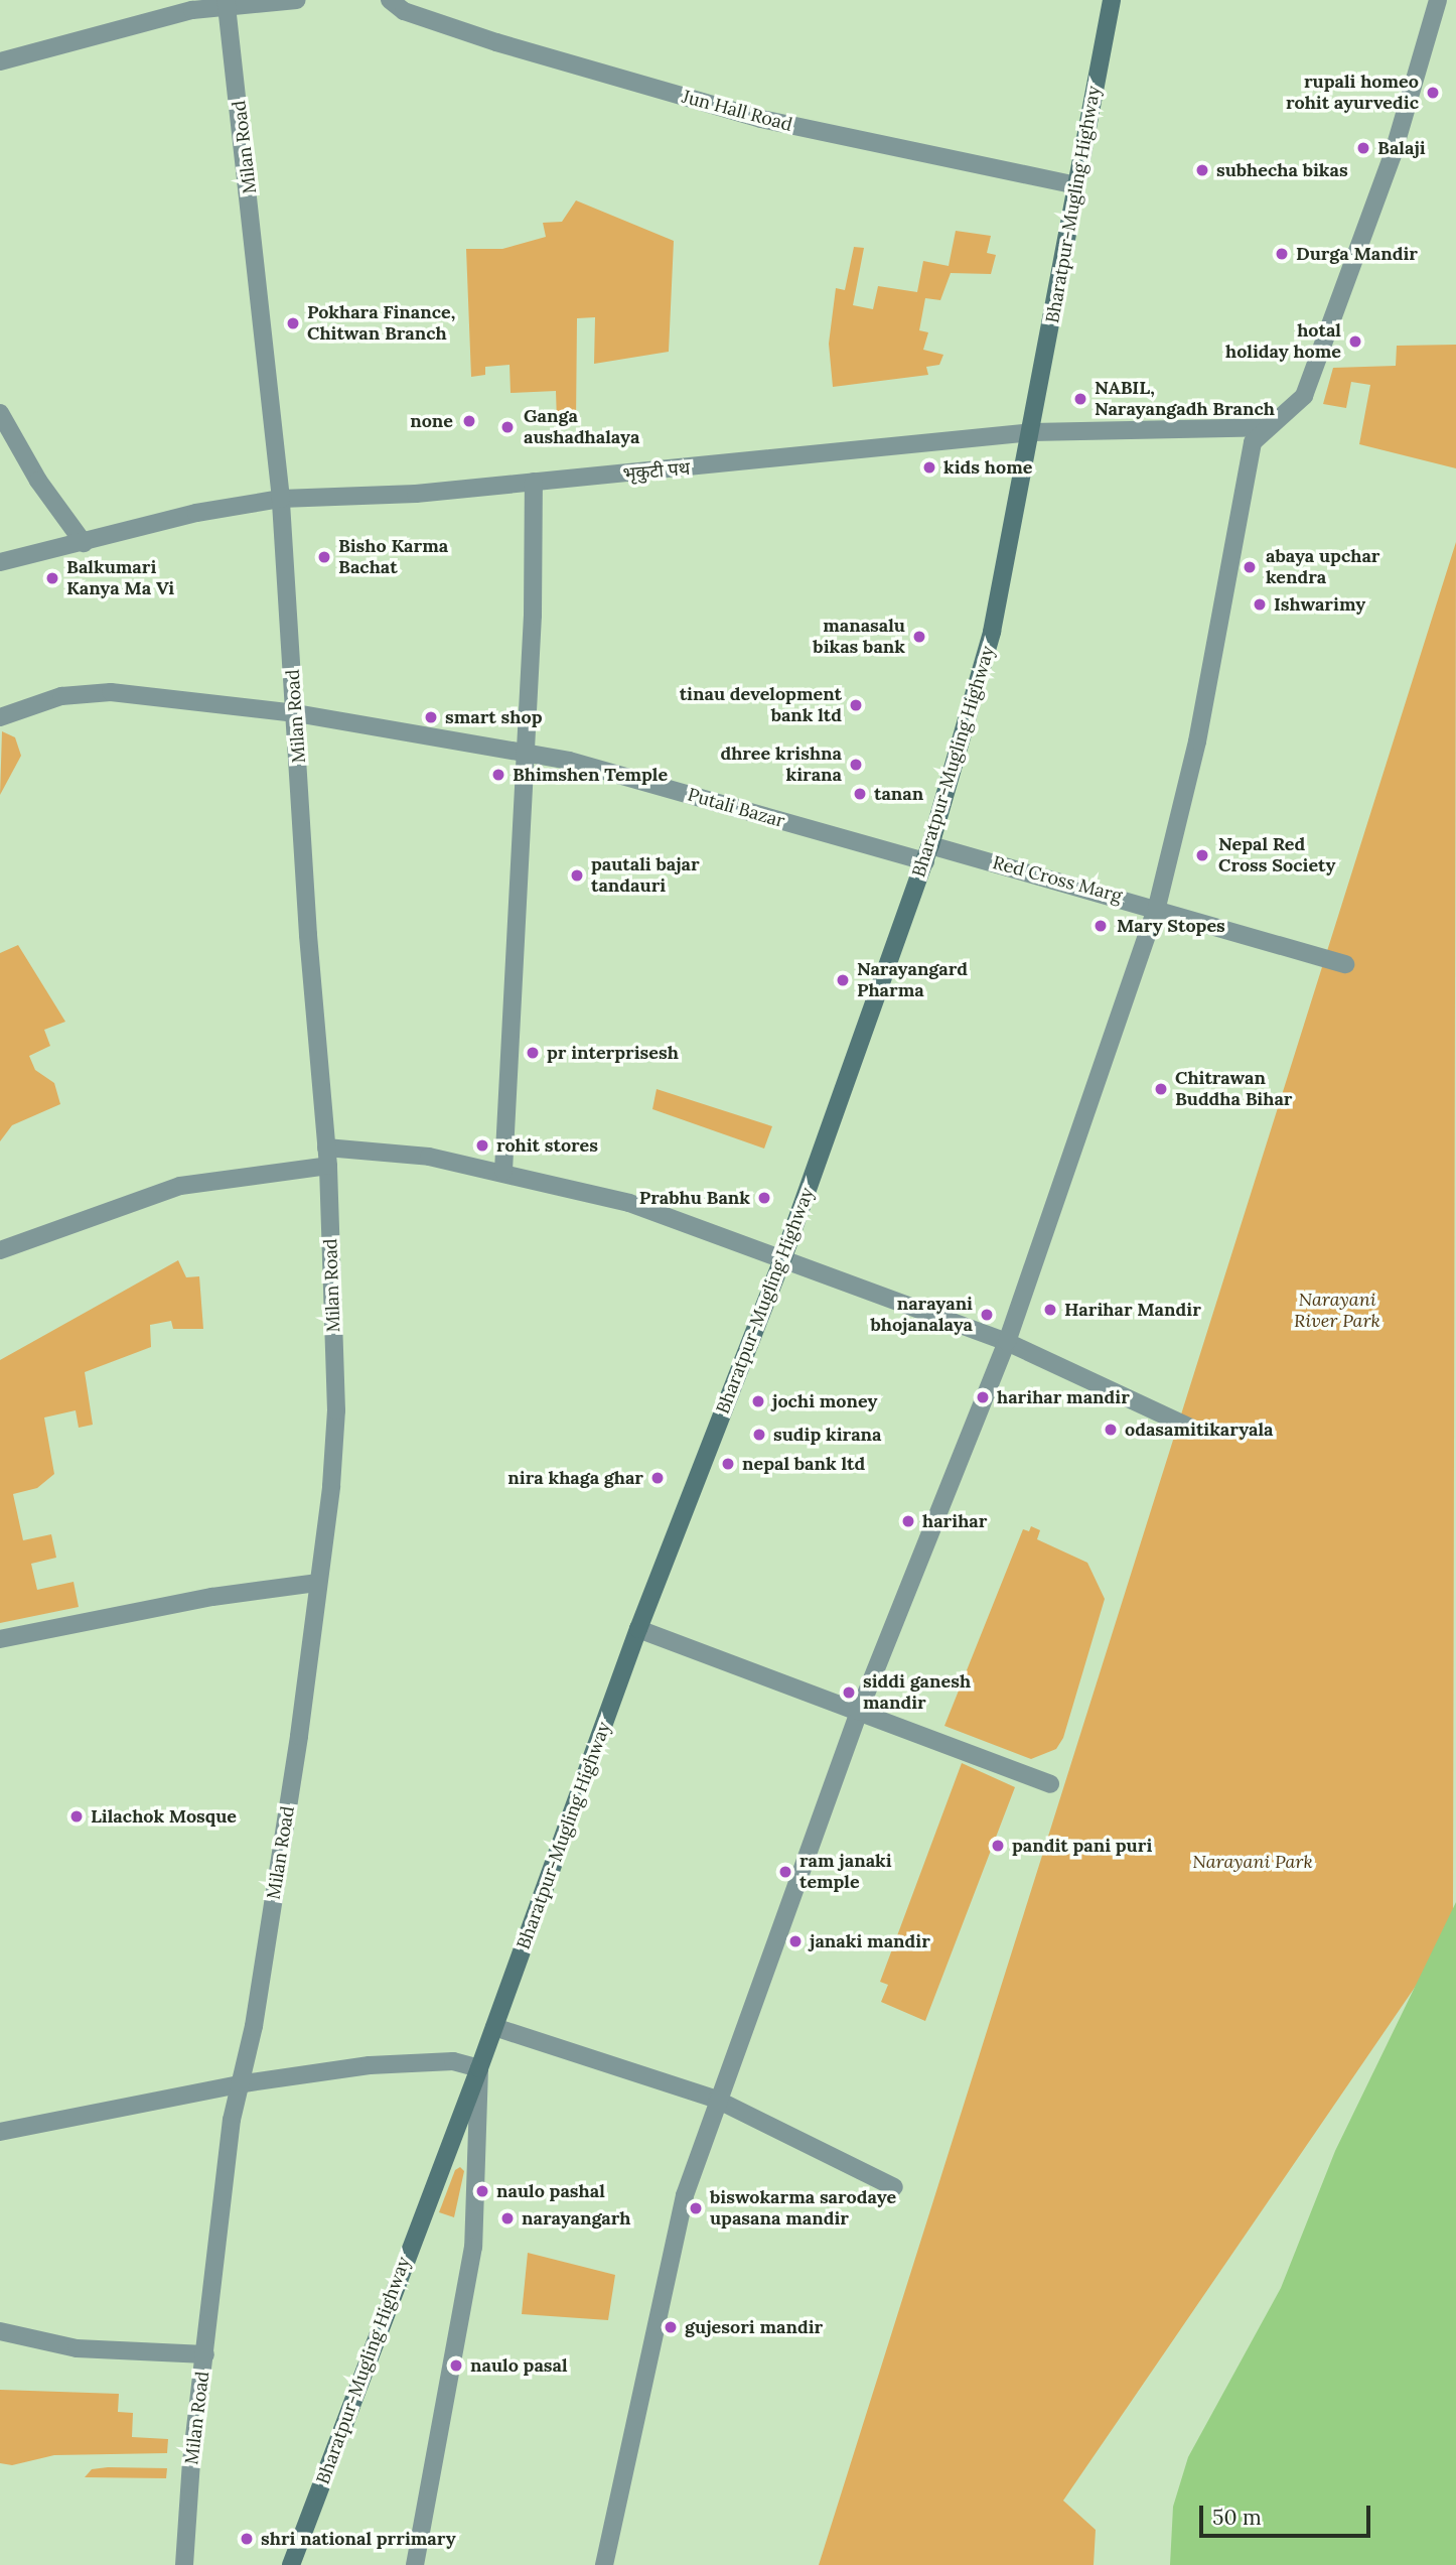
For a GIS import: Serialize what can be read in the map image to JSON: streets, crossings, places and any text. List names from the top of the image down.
{
  "streets": {
    "main road": ["Bharatpur-Mugling Highway"],
    "street": [
      "Jun Hall Road",
      "Milan Road",
      "भृकुटी पथ",
      "Putali Bazar",
      "Red Cross Marg"
    ]
  },
  "crossings": [
    ["Jun Hall Road", "Bharatpur-Mugling Highway"],
    ["Milan Road", "भृकुटी पथ"],
    ["Milan Road", "Putali Bazar"],
    ["Bharatpur-Mugling Highway", "भृकुटी पथ"],
    ["Bharatpur-Mugling Highway", "Putali Bazar"],
    ["Bharatpur-Mugling Highway", "Red Cross Marg"],
    ["Putali Bazar", "Red Cross Marg"]
  ],
  "parks": ["Narayani River Park", "Narayani Park"],
  "places": [
    "rupali homeo rohit ayurvedic",
    "Balaji",
    "subhecha bikas",
    "Durga Mandir",
    "Pokhara Finance, Chitwan Branch",
    "hotal holiday home",
    "NABIL, Narayangadh Branch",
    "none",
    "Ganga aushadhalaya",
    "kids home",
    "Bisho Karma Bachat",
    "abaya upchar kendra",
    "Balkumari Kanya Ma Vi",
    "Ishwarimy",
    "manasalu bikas bank",
    "tinau development bank ltd",
    "smart shop",
    "dhree krishna kirana",
    "Bhimshen Temple",
    "tanan",
    "Nepal Red Cross Society",
    "pautali bajar tandauri",
    "Mary Stopes",
    "Narayangard Pharma",
    "pr interprisesh",
    "Chitrawan Buddha Bihar",
    "rohit stores",
    "Prabhu Bank",
    "Harihar Mandir",
    "narayani bhojanalaya",
    "harihar mandir",
    "jochi money",
    "odasamitikaryala",
    "sudip kirana",
    "nepal bank ltd",
    "nira khaga ghar",
    "harihar",
    "siddi ganesh mandir",
    "Lilachok Mosque",
    "pandit pani puri",
    "ram janaki temple",
    "janaki mandir",
    "naulo pashal",
    "biswokarma sarodaye upasana mandir",
    "narayangarh",
    "gujesori mandir",
    "naulo pasal",
    "shri national prrimary"
  ],
  "scale_bar": "50 m"
}
